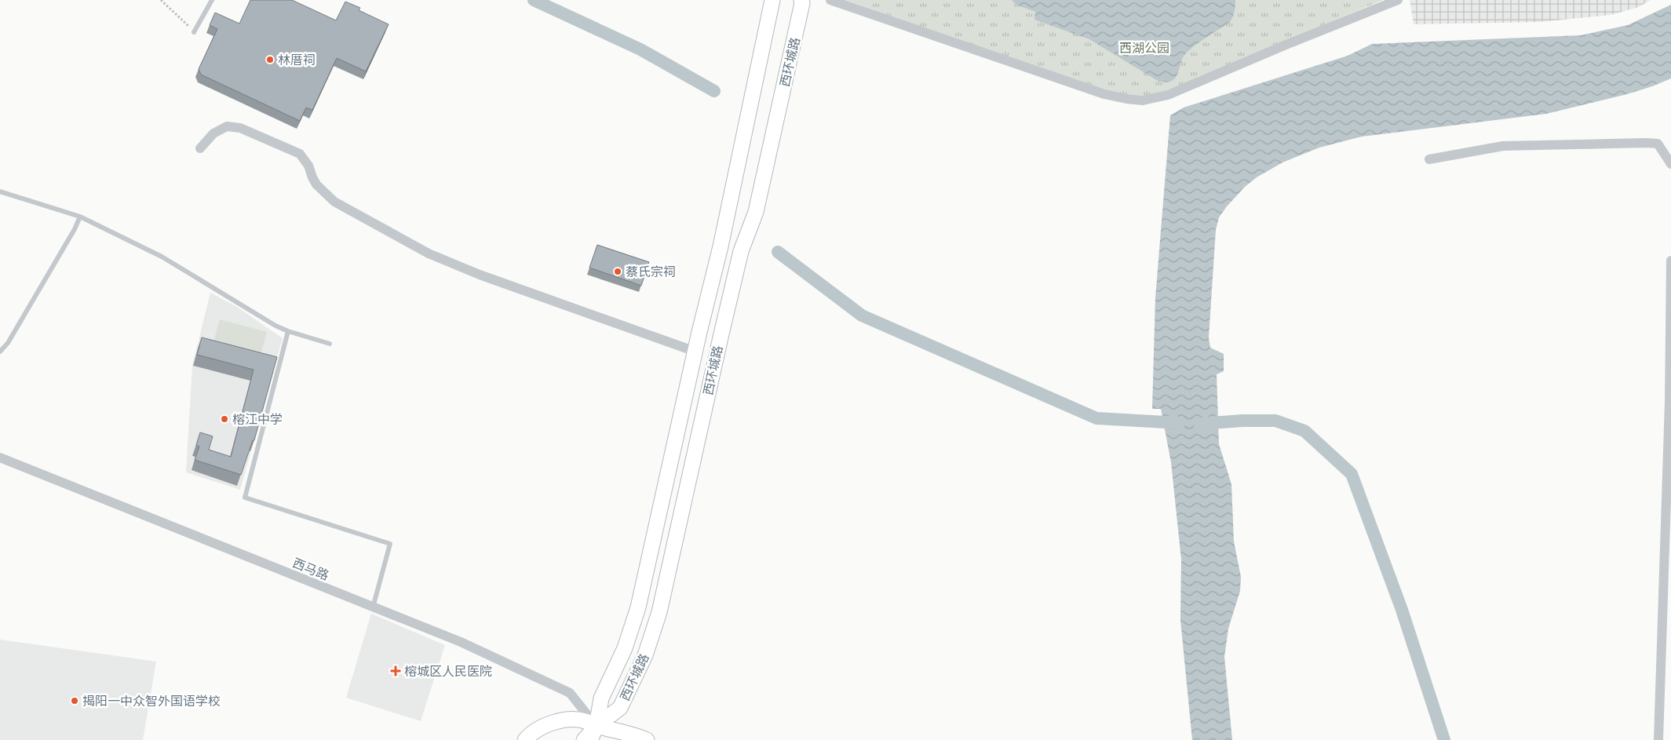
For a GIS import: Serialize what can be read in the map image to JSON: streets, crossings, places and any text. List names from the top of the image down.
{
  "streets": {
    "main road": ["西环城路"],
    "street": ["西马路"]
  },
  "crossings": [
    ["西环城路", "西马路"]
  ],
  "parks": ["西湖公园"],
  "places": {
    "other": [
      "林厝祠",
      "蔡氏宗祠",
      "榕江中学",
      "揭阳一中众智外国语学校"
    ],
    "health": ["榕城区人民医院"]
  }
}
